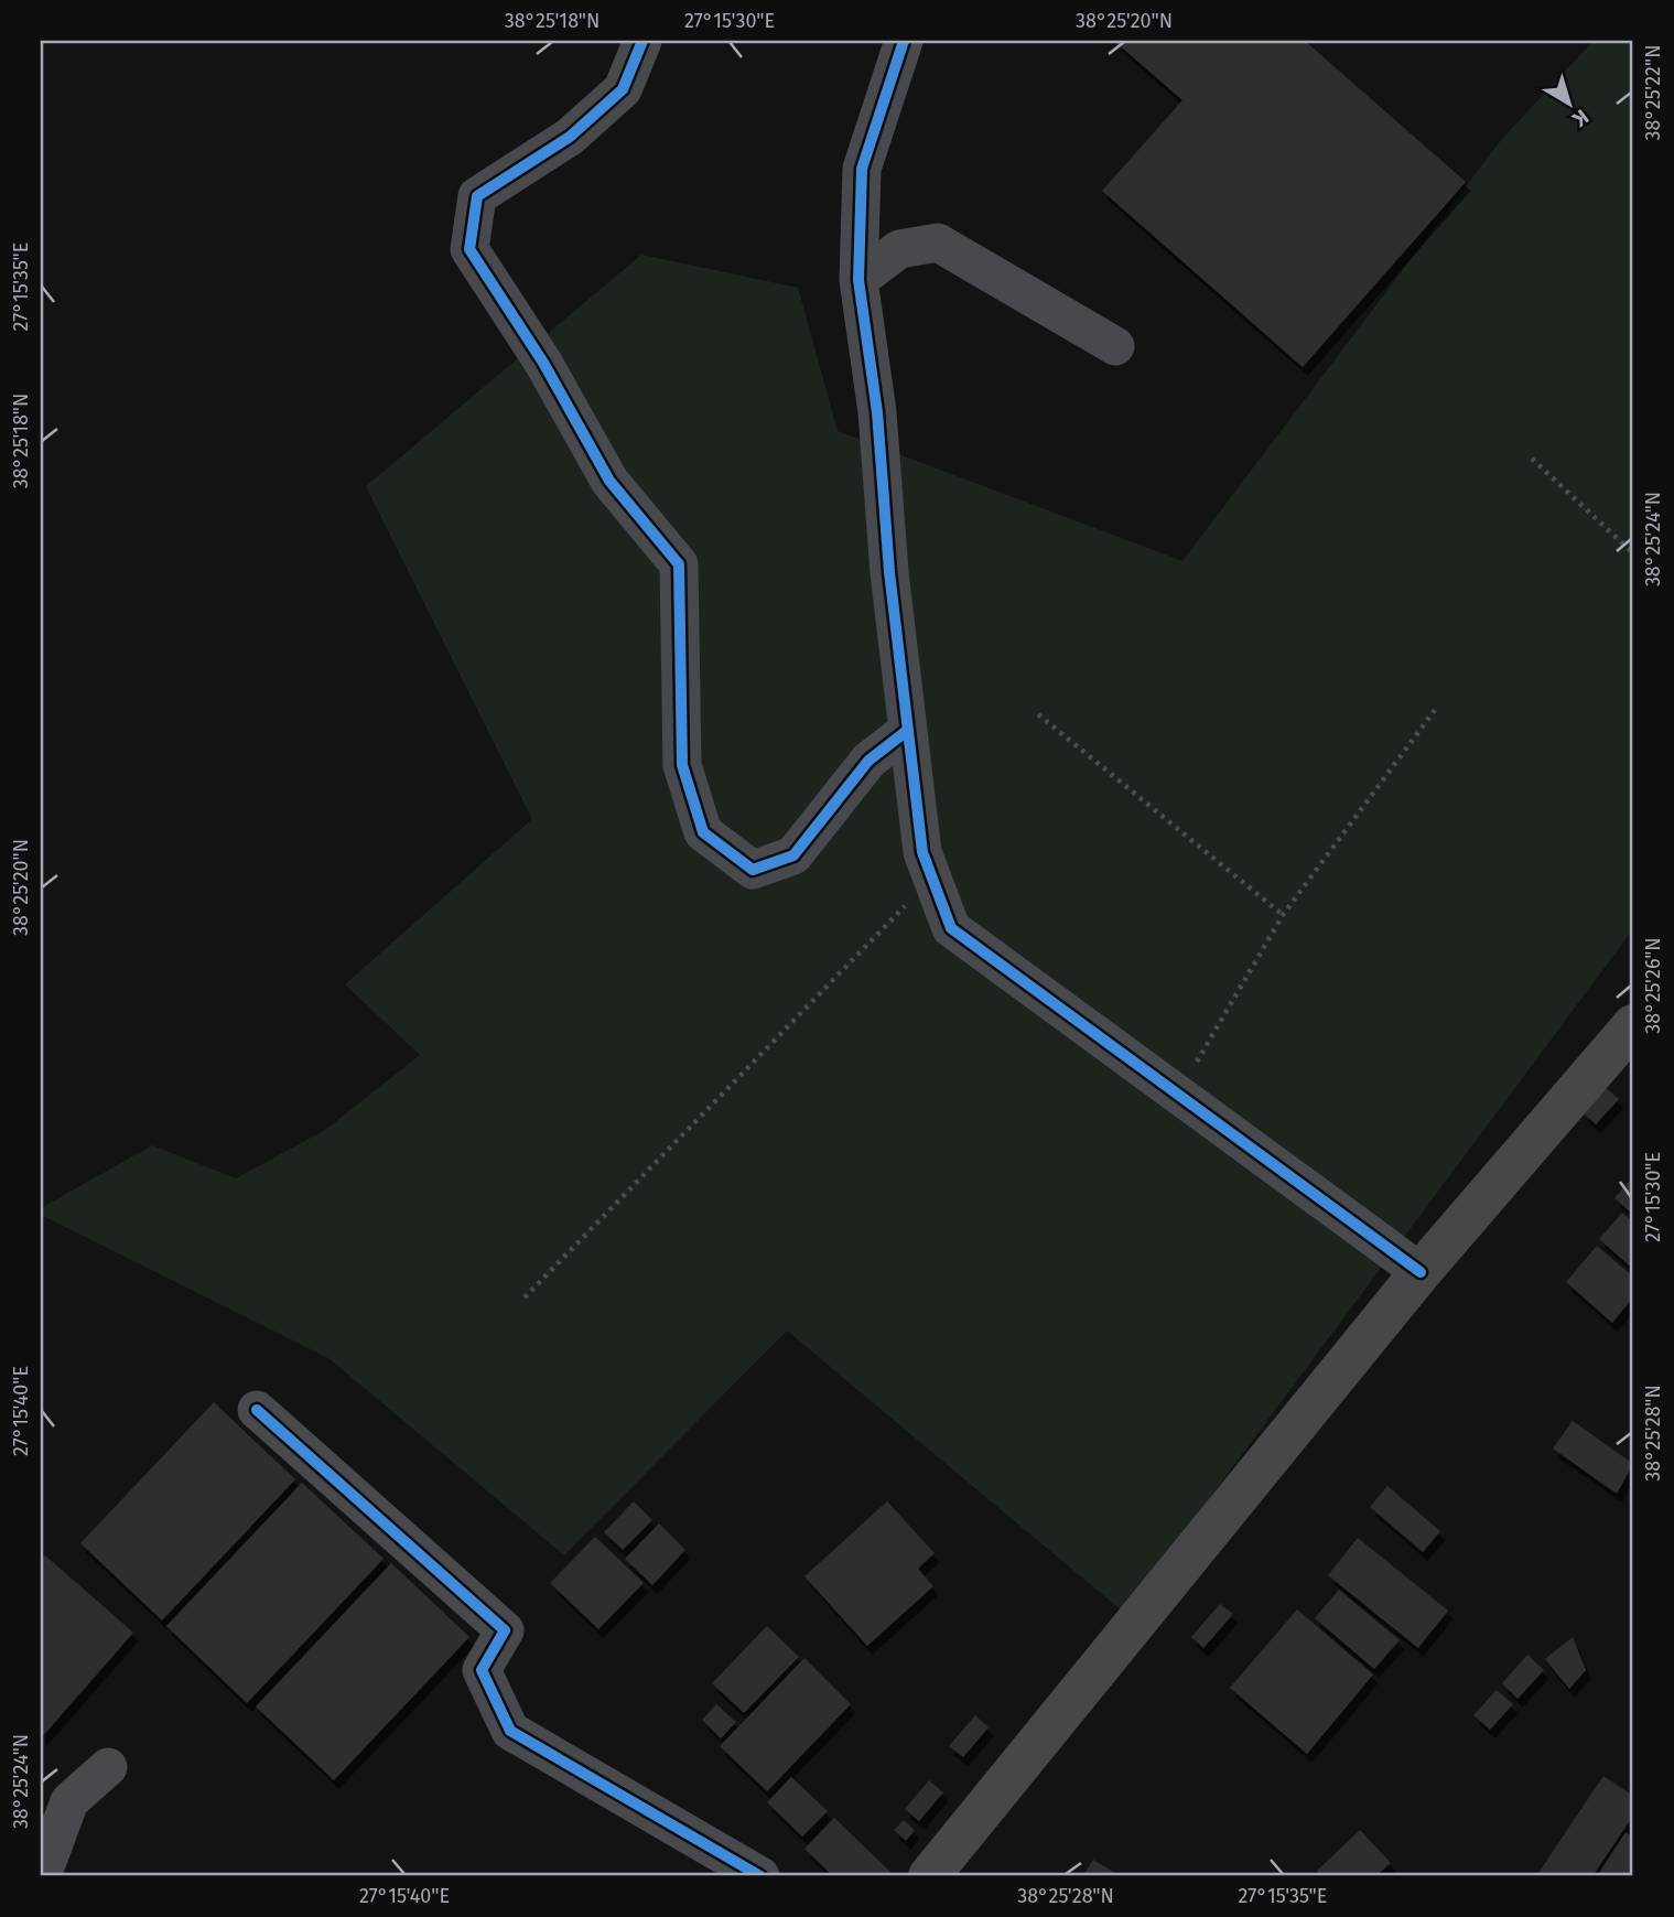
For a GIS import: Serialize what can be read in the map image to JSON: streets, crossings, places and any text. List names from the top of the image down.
{
  "north": "bottom right",
  "coordinates": [
    "38°25'18\"N",
    "27°15'30\"E",
    "38°25'20\"N",
    "38°25'22\"N",
    "27°15'35\"E",
    "38°25'24\"N",
    "38°25'26\"N",
    "27°15'40\"E",
    "38°25'28\"N"
  ]
}
